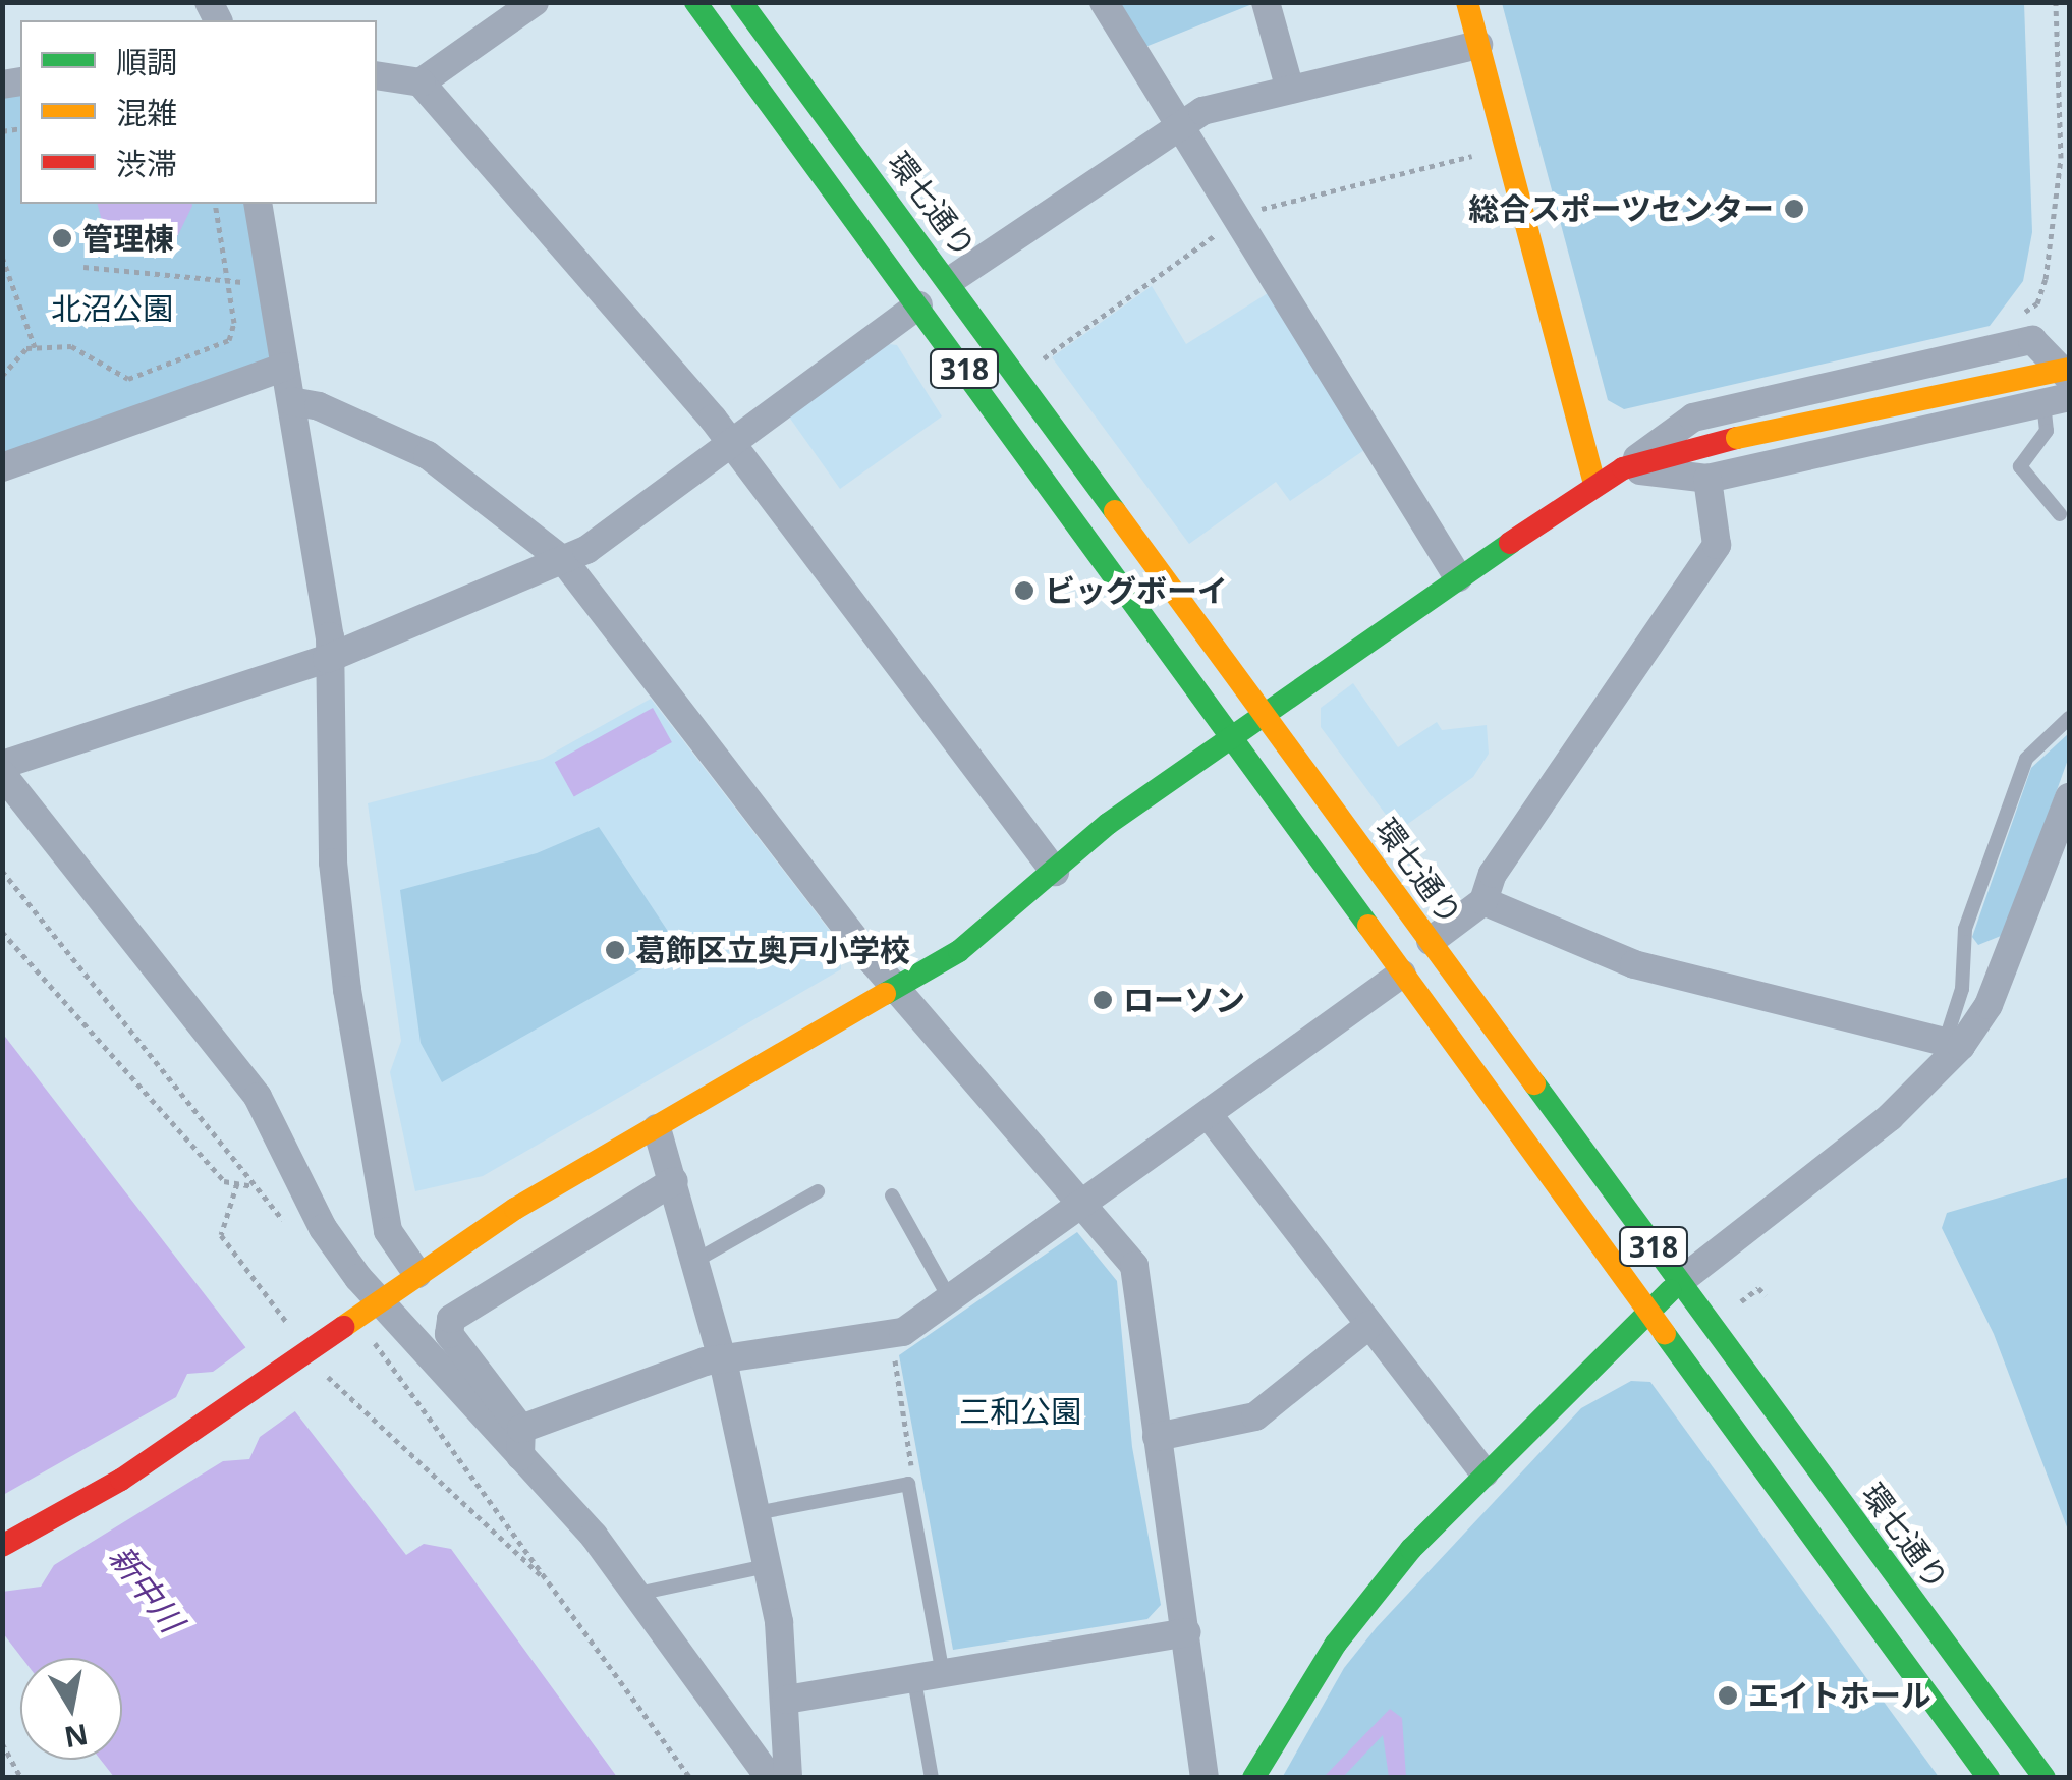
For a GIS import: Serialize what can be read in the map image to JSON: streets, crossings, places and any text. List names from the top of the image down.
{
  "streets": {
    "main road": ["環七通り", "318"]
  },
  "water": ["新中川"],
  "parks": ["北沼公園", "三和公園"],
  "places": [
    "総合スポーツセンター",
    "管理棟",
    "ビッグボーイ",
    "葛飾区立奥戸小学校",
    "ローソン",
    "エイトホール"
  ],
  "legend": ["順調", "混雑", "渋滞"],
  "north": "bottom"
}
